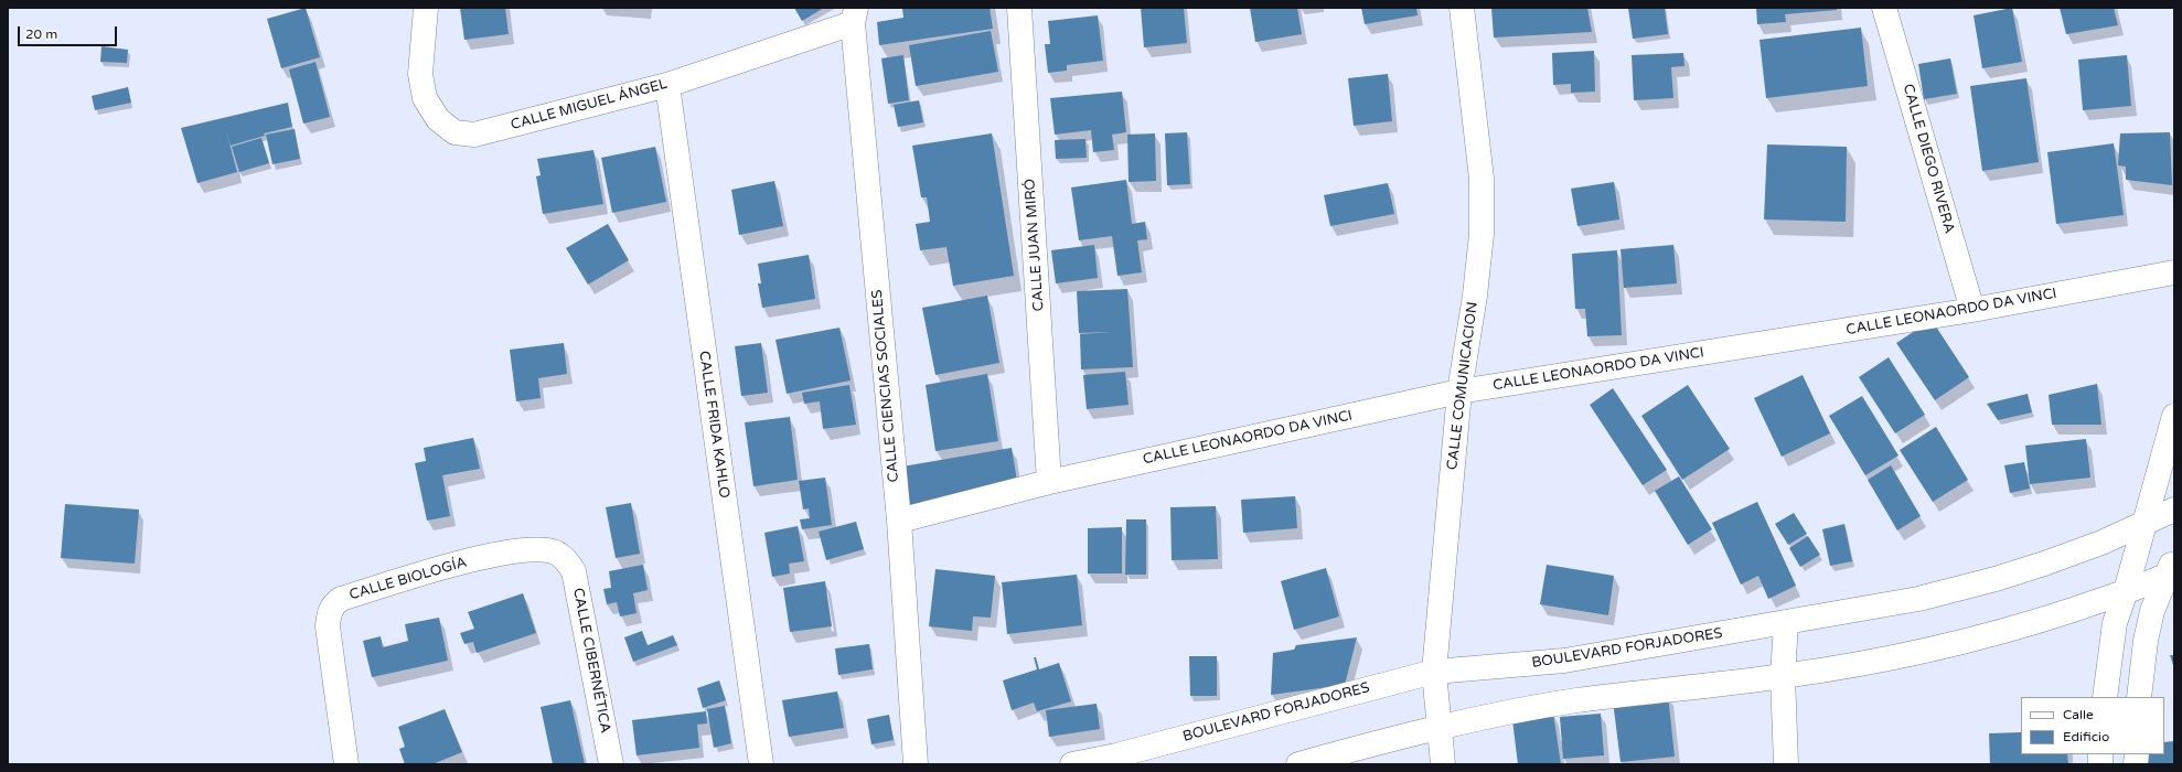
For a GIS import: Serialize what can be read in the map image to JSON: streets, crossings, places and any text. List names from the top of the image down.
{
  "streets": {
    "street": [
      "CALLE MIGUEL ÁNGEL",
      "CALLE DIEGO RIVERA",
      "CALLE JUAN MIRÓ",
      "CALLE LEONAORDO DA VINCI",
      "CALLE CIENCIAS SOCIALES",
      "CALLE COMUNICACION",
      "CALLE FRIDA KAHLO",
      "CALLE BIOLOGÍA",
      "BOULEVARD FORJADORES",
      "CALLE CIBERNÉTICA"
    ]
  },
  "crossings": [
    ["CALLE MIGUEL ÁNGEL", "CALLE CIENCIAS SOCIALES"],
    ["CALLE MIGUEL ÁNGEL", "CALLE FRIDA KAHLO"],
    ["CALLE DIEGO RIVERA", "CALLE LEONAORDO DA VINCI"],
    ["CALLE JUAN MIRÓ", "CALLE LEONAORDO DA VINCI"],
    ["CALLE LEONAORDO DA VINCI", "CALLE CIENCIAS SOCIALES"],
    ["CALLE LEONAORDO DA VINCI", "CALLE COMUNICACION"],
    ["CALLE COMUNICACION", "BOULEVARD FORJADORES"],
    ["CALLE BIOLOGÍA", "CALLE CIBERNÉTICA"]
  ],
  "legend": ["Calle", "Edificio"],
  "scale_bar": "20 m"
}
